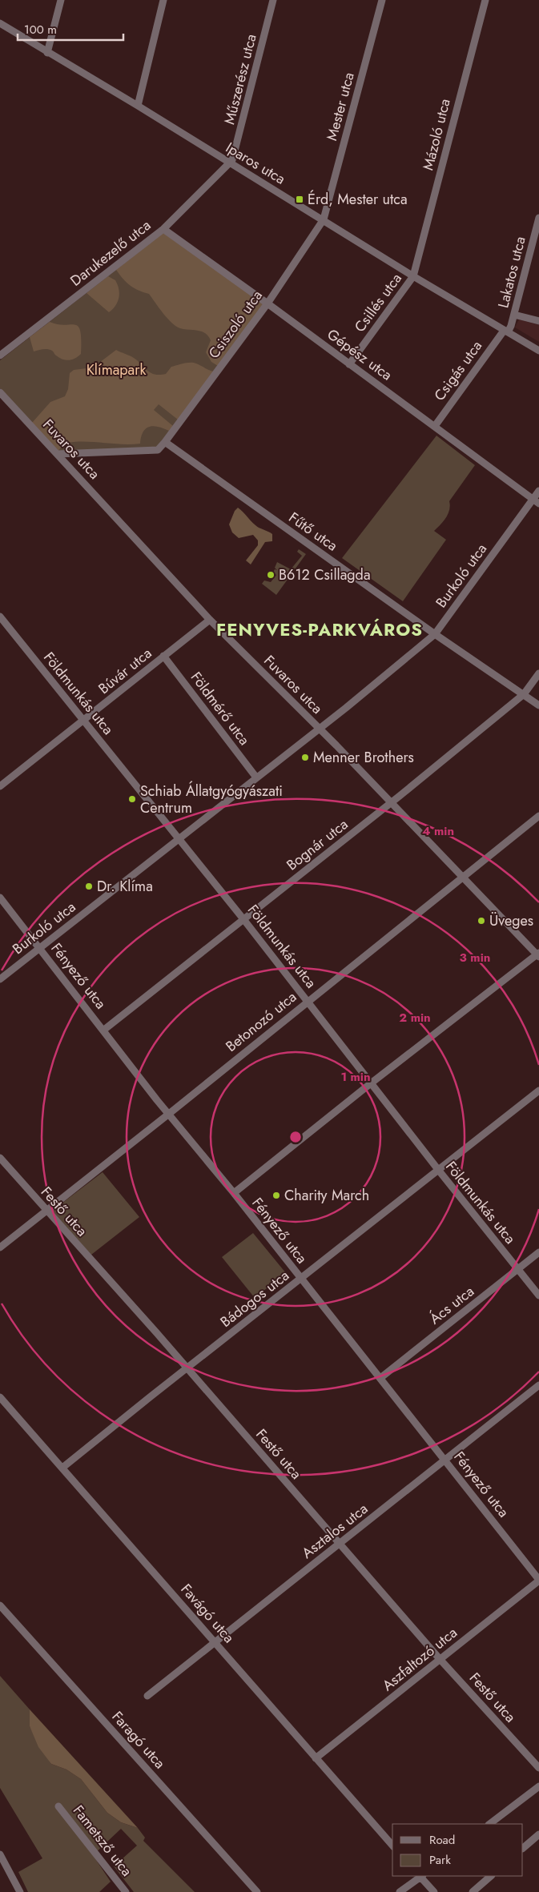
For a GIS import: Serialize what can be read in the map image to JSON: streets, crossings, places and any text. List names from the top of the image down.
{
  "streets": {
    "street": [
      "Műszerész utca",
      "Mester utca",
      "Mázoló utca",
      "Iparos utca",
      "Darukezelő utca",
      "Lakatos utca",
      "Csillés utca",
      "Csiszoló utca",
      "Gépész utca",
      "Csigás utca",
      "Fuvaros utca",
      "Fűtő utca",
      "Burkoló utca",
      "Búvár utca",
      "Földmunkás utca",
      "Földmérő utca",
      "Bognár utca",
      "Fényező utca",
      "Betonozó utca",
      "Festő utca",
      "Bádogos utca",
      "Ács utca",
      "Asztalos utca",
      "Favágó utca",
      "Aszfaltozó utca",
      "Faragó utca",
      "Fametsző utca"
    ]
  },
  "crossings": [
    ["Műszerész utca", "Iparos utca"],
    ["Műszerész utca", "Darukezelő utca"],
    ["Mester utca", "Iparos utca"],
    ["Mester utca", "Csiszoló utca"],
    ["Mázoló utca", "Iparos utca"],
    ["Mázoló utca", "Csillés utca"],
    ["Iparos utca", "Darukezelő utca"],
    ["Iparos utca", "Lakatos utca"],
    ["Iparos utca", "Csillés utca"],
    ["Iparos utca", "Csiszoló utca"],
    ["Iparos utca", "Csigás utca"],
    ["Darukezelő utca", "Gépész utca"],
    ["Lakatos utca", "Csigás utca"],
    ["Csillés utca", "Gépész utca"],
    ["Csiszoló utca", "Gépész utca"],
    ["Csiszoló utca", "Fűtő utca"],
    ["Gépész utca", "Csigás utca"],
    ["Gépész utca", "Burkoló utca"],
    ["Fuvaros utca", "Burkoló utca"],
    ["Fuvaros utca", "Búvár utca"],
    ["Fuvaros utca", "Bognár utca"],
    ["Fuvaros utca", "Betonozó utca"],
    ["Fűtő utca", "Burkoló utca"],
    ["Fűtő utca", "Bognár utca"],
    ["Burkoló utca", "Földmunkás utca"],
    ["Burkoló utca", "Földmérő utca"],
    ["Burkoló utca", "Fényező utca"],
    ["Búvár utca", "Földmunkás utca"],
    ["Búvár utca", "Földmérő utca"],
    ["Földmunkás utca", "Bognár utca"],
    ["Földmunkás utca", "Betonozó utca"],
    ["Földmunkás utca", "Bádogos utca"],
    ["Földmunkás utca", "Ács utca"],
    ["Bognár utca", "Fényező utca"],
    ["Fényező utca", "Betonozó utca"],
    ["Fényező utca", "Bádogos utca"],
    ["Fényező utca", "Ács utca"],
    ["Fényező utca", "Asztalos utca"],
    ["Fényező utca", "Aszfaltozó utca"],
    ["Betonozó utca", "Festő utca"],
    ["Festő utca", "Bádogos utca"],
    ["Festő utca", "Asztalos utca"],
    ["Festő utca", "Aszfaltozó utca"],
    ["Bádogos utca", "Favágó utca"],
    ["Asztalos utca", "Favágó utca"],
    ["Favágó utca", "Aszfaltozó utca"]
  ],
  "districts": ["FENYVES-PARKVÁROS"],
  "parks": ["Klímapark"],
  "places": {
    "transit": ["Érd, Mester utca"],
    "other": [
      "B612 Csillagda",
      "Menner Brothers",
      "Schiab Állatgyógyászati Centrum",
      "Dr. Klíma",
      "Üveges",
      "Charity March"
    ]
  },
  "legend": ["Road", "Park"],
  "scale_bar": "100 m",
  "rings": [
    "4 min",
    "3 min",
    "2 min",
    "1 min"
  ]
}
